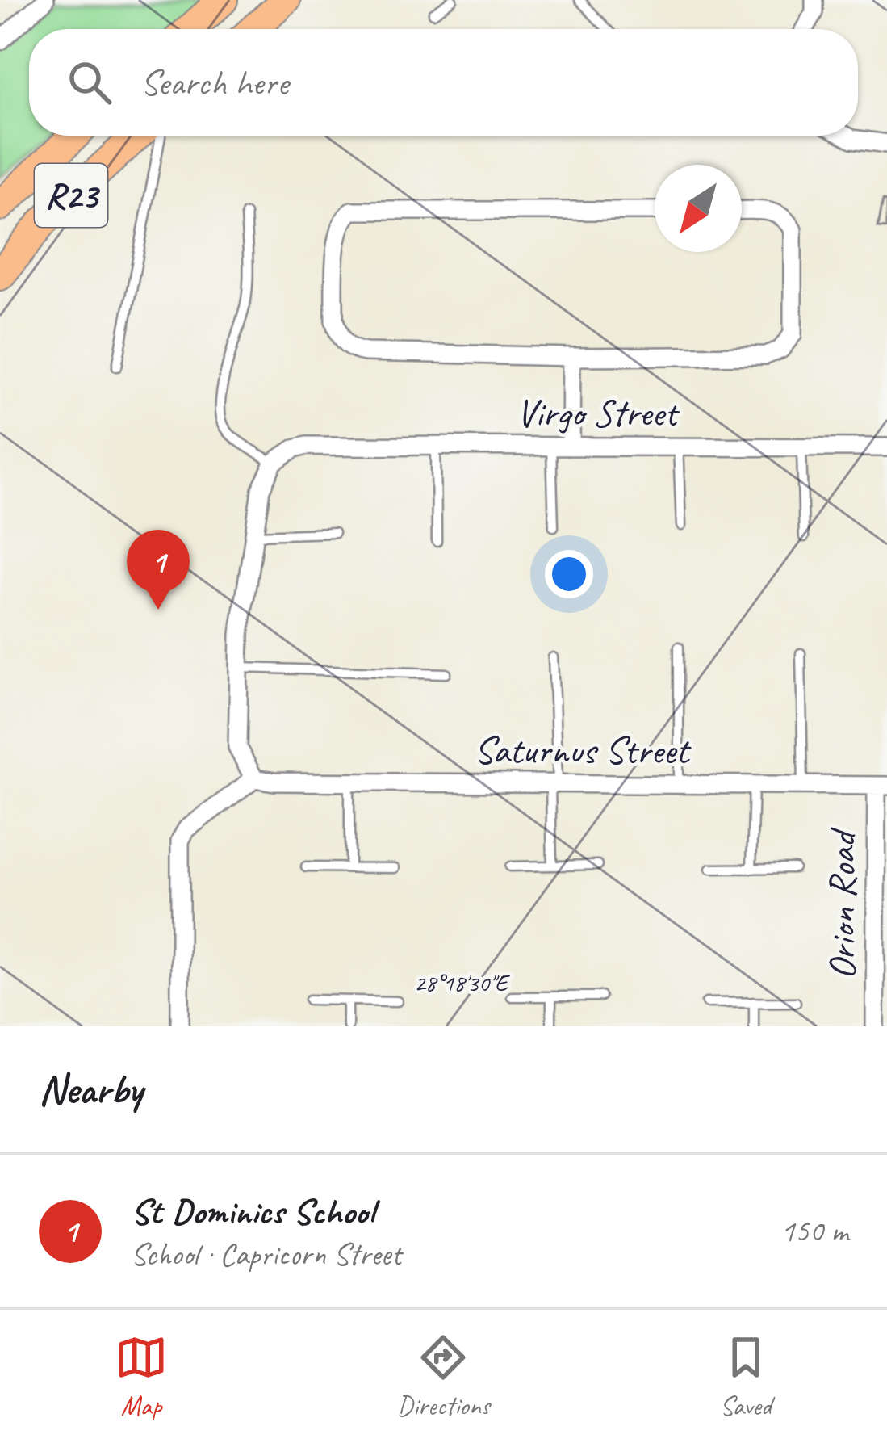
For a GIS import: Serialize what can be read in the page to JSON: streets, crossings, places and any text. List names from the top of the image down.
{
  "streets": {
    "main road": ["R23"],
    "street": ["Virgo Street", "Saturnus Street", "Orion Road"]
  },
  "crossings": [
    ["Saturnus Street", "Orion Road"]
  ],
  "north": "bottom left",
  "page": {
    "search": "Search here",
    "pins": "1",
    "heading": "Nearby",
    "list": [
      {
        "mark": "1",
        "name": "St Dominics School",
        "note": "School · Capricorn Street",
        "value": "150 m"
      }
    ],
    "nav": ["Map", "Directions", "Saved"]
  },
  "coordinates": ["28°18'30\"E"]
}
